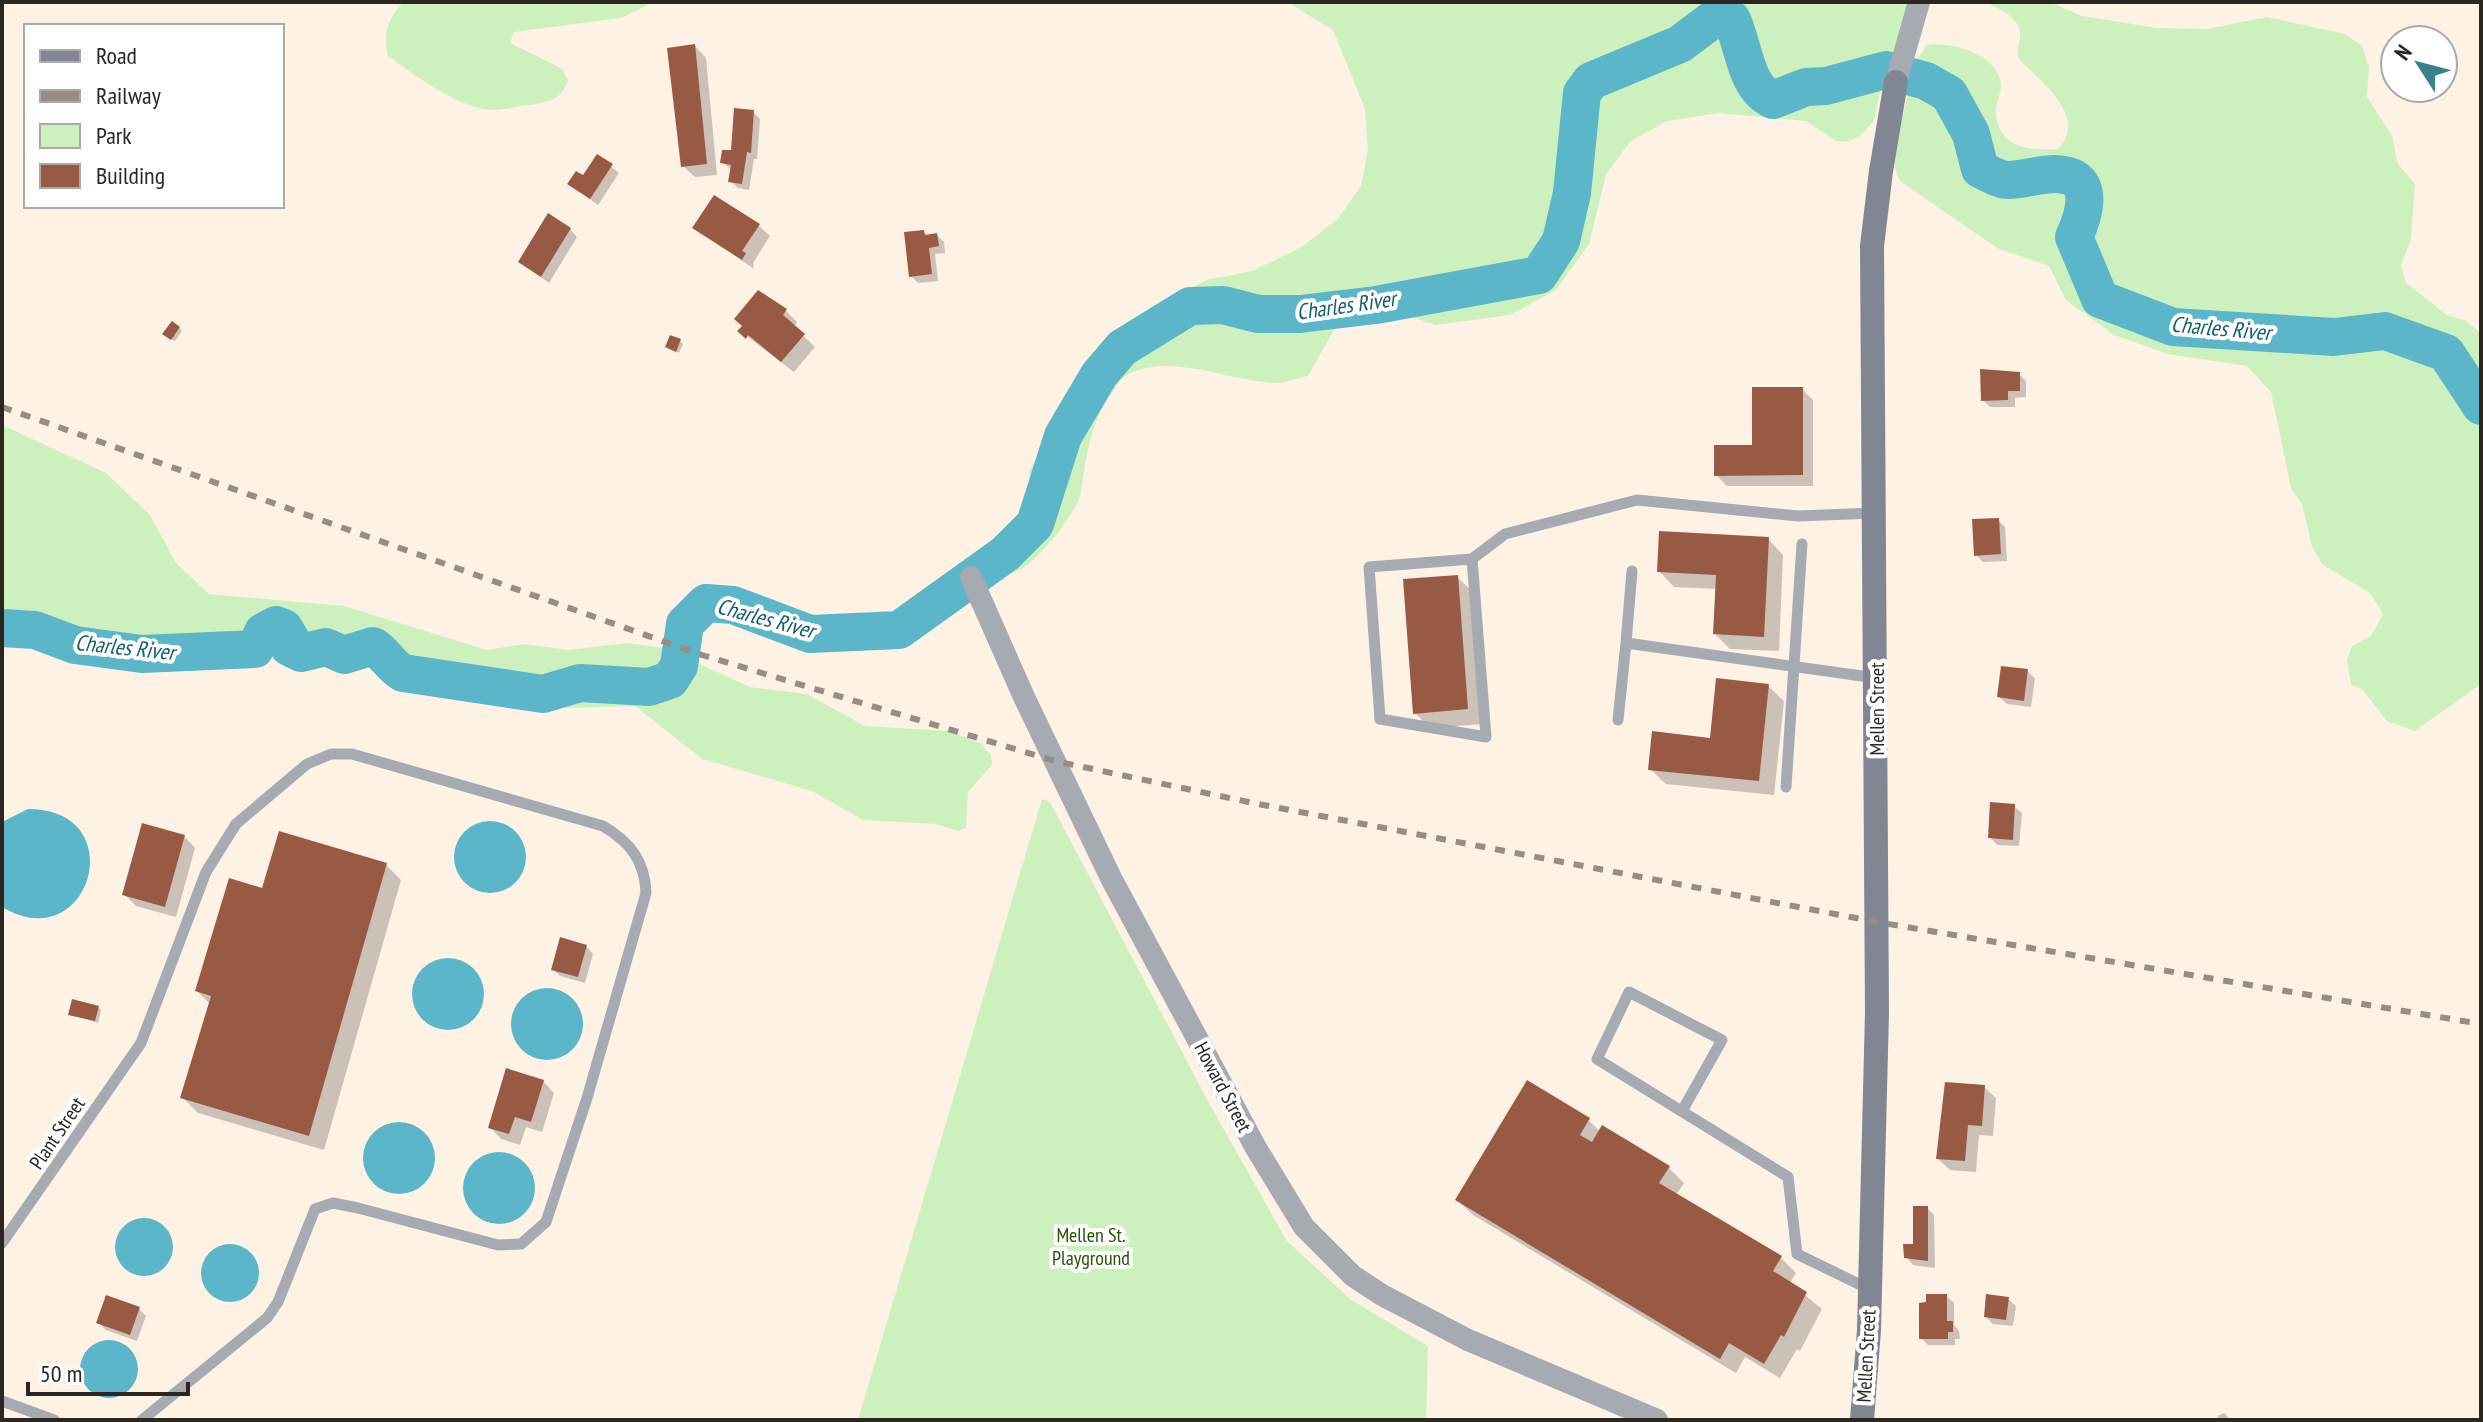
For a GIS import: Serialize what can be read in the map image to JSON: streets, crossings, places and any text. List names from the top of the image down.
{
  "streets": {
    "street": ["Mellen Street", "Howard Street"],
    "lane": ["Plant Street"]
  },
  "water": ["Charles River"],
  "parks": ["Mellen St. Playground"],
  "legend": [
    "Road",
    "Railway",
    "Park",
    "Building"
  ],
  "scale_bar": "50 m",
  "north": "top left"
}
